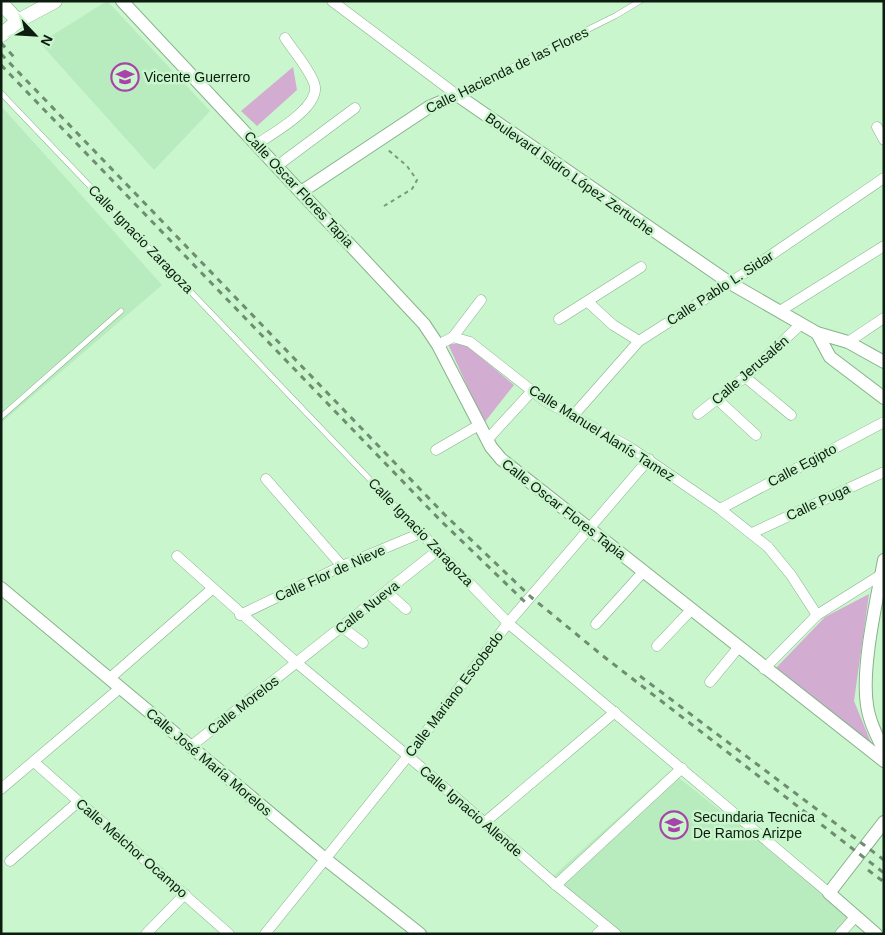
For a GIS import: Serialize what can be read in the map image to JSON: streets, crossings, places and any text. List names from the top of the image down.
{
  "streets": {
    "street": [
      "Calle Hacienda de las Flores",
      "Boulevard Isidro López Zertuche",
      "Calle Oscar Flores Tapia",
      "Calle Ignacio Zaragoza",
      "Calle Pablo L. Sidar",
      "Calle Jerusalén",
      "Calle Manuel Alanís Tamez",
      "Calle Egipto",
      "Calle Puga",
      "Calle Flor de Nieve",
      "Calle Nueva",
      "Calle Mariano Escobedo",
      "Calle Morelos",
      "Calle José María Morelos",
      "Calle Ignacio Allende",
      "Calle Melchor Ocampo"
    ]
  },
  "crossings": [
    ["Calle Hacienda de las Flores", "Boulevard Isidro López Zertuche"],
    ["Calle Hacienda de las Flores", "Calle Oscar Flores Tapia"],
    ["Boulevard Isidro López Zertuche", "Calle Pablo L. Sidar"],
    ["Boulevard Isidro López Zertuche", "Calle Jerusalén"],
    ["Calle Oscar Flores Tapia", "Calle Mariano Escobedo"],
    ["Calle Ignacio Zaragoza", "Calle Flor de Nieve"],
    ["Calle Ignacio Zaragoza", "Calle Nueva"],
    ["Calle Ignacio Zaragoza", "Calle Mariano Escobedo"],
    ["Calle Pablo L. Sidar", "Calle Manuel Alanís Tamez"],
    ["Calle Manuel Alanís Tamez", "Calle Egipto"],
    ["Calle Manuel Alanís Tamez", "Calle Puga"],
    ["Calle Manuel Alanís Tamez", "Calle Mariano Escobedo"],
    ["Calle Flor de Nieve", "Calle Ignacio Allende"],
    ["Calle Nueva", "Calle Morelos"],
    ["Calle Nueva", "Calle Ignacio Allende"],
    ["Calle Mariano Escobedo", "Calle José María Morelos"],
    ["Calle Mariano Escobedo", "Calle Ignacio Allende"],
    ["Calle Morelos", "Calle José María Morelos"],
    ["Calle Morelos", "Calle Ignacio Allende"]
  ],
  "places": {
    "school or university": ["Vicente Guerrero", "Secundaria Tecnica De Ramos Arizpe"]
  },
  "north": "bottom right"
}
